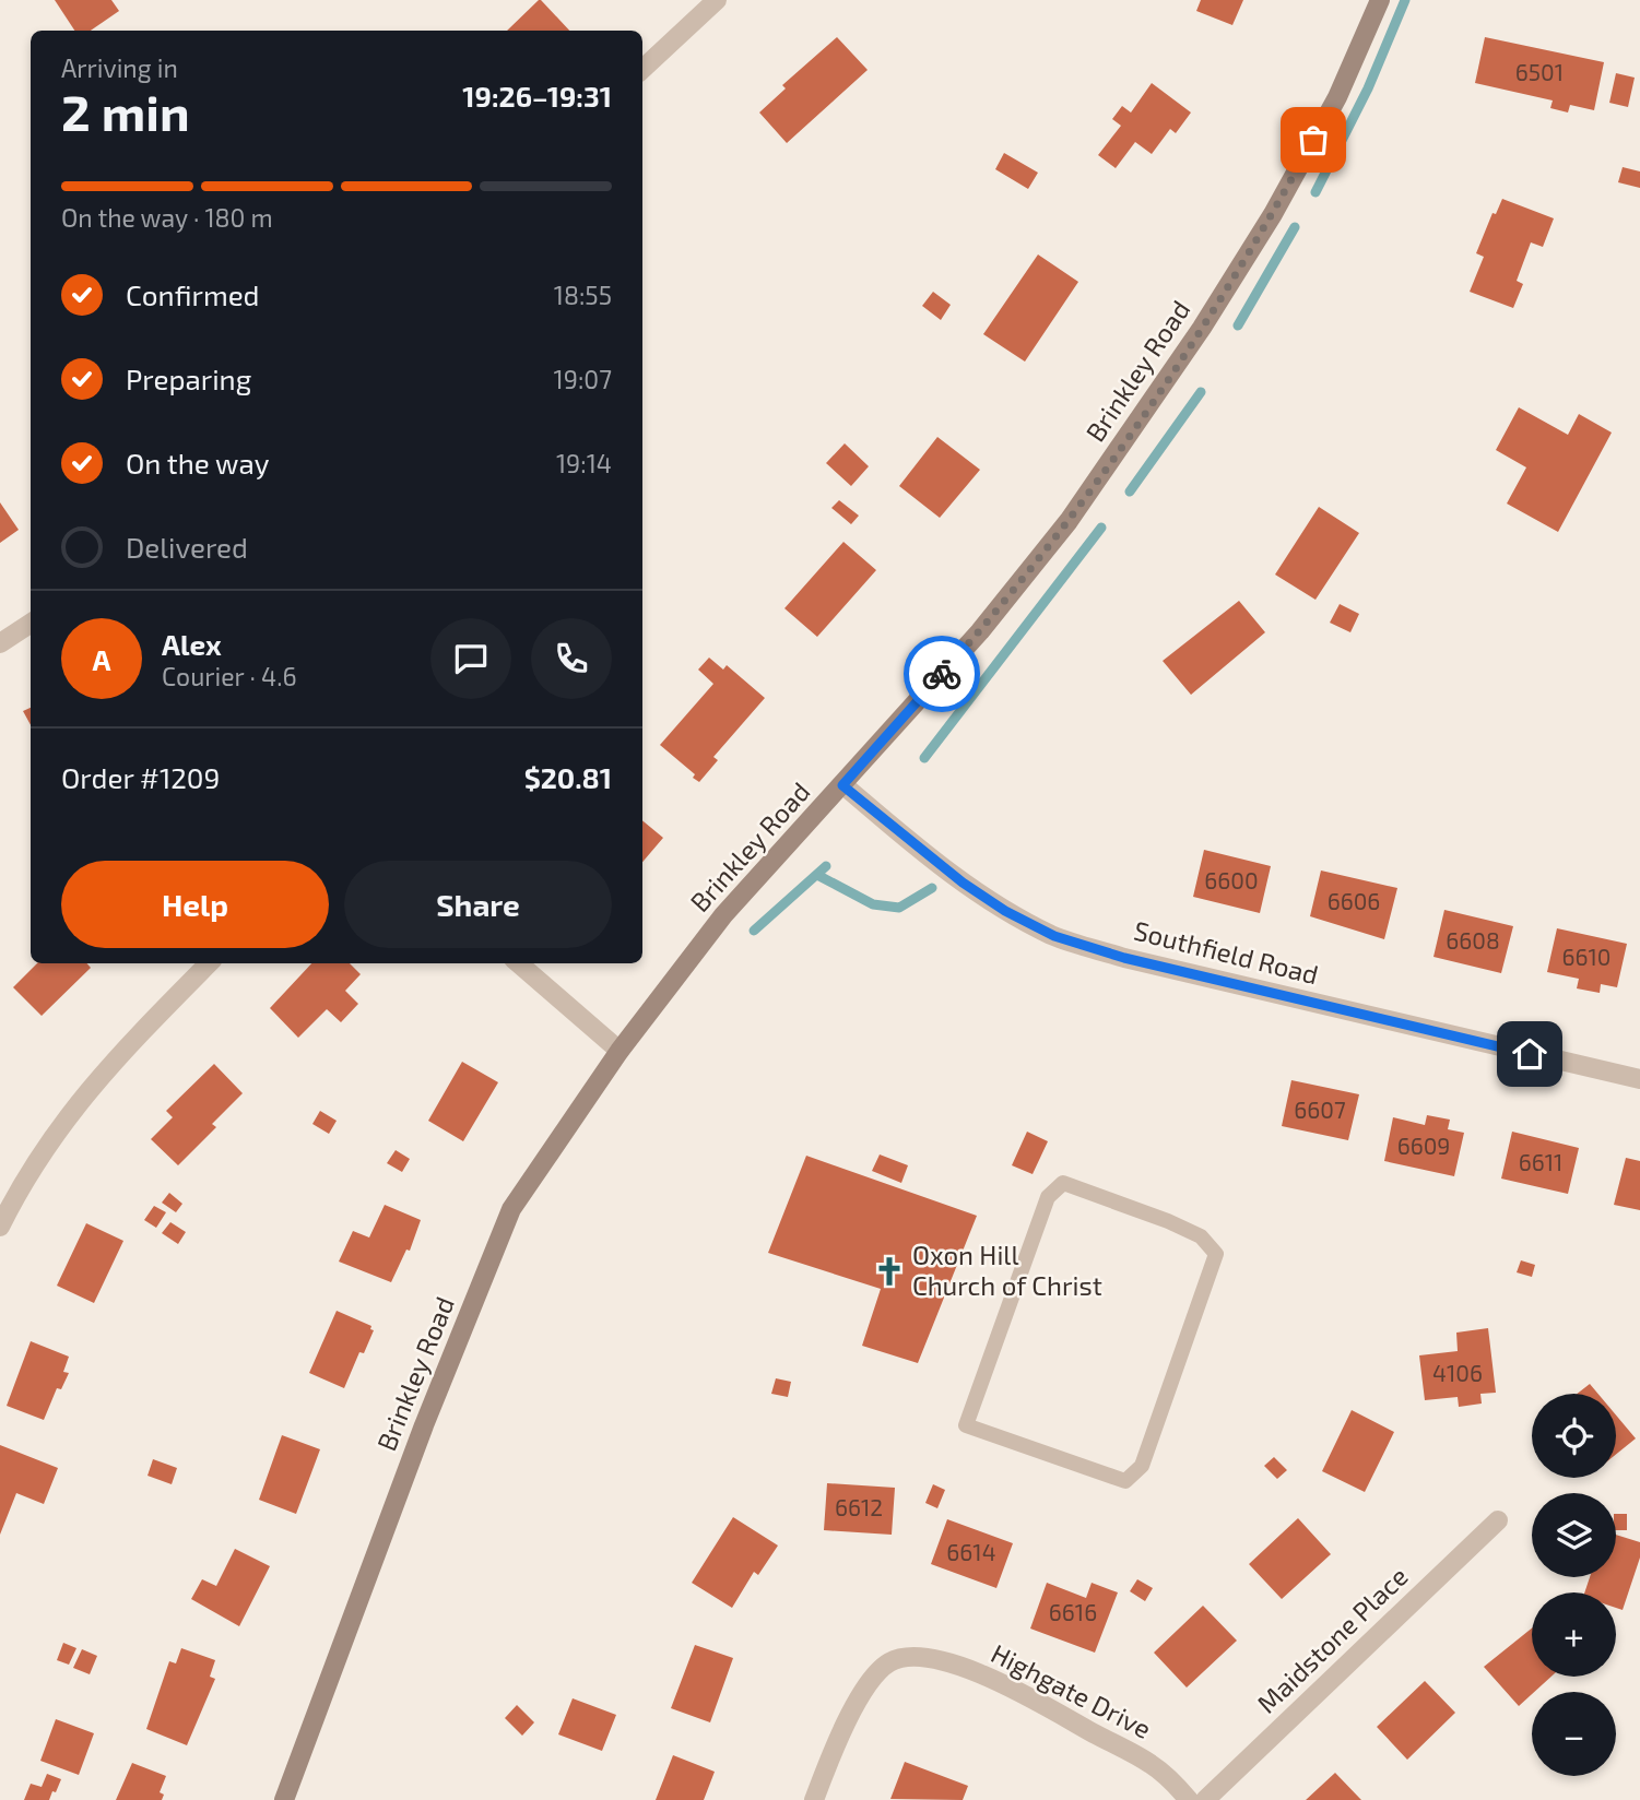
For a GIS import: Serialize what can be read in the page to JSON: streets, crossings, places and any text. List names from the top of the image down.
{
  "streets": {
    "main road": ["Brinkley Road"],
    "street": ["Southfield Road", "Maidstone Place", "Highgate Drive"]
  },
  "crossings": [
    ["Brinkley Road", "Southfield Road"]
  ],
  "places": {
    "church": ["Oxon Hill Church of Christ"]
  },
  "house_numbers": [
    "6501",
    "6600",
    "6606",
    "6608",
    "6610",
    "6607",
    "6609",
    "6611",
    "4106",
    "6612",
    "6614",
    "6616"
  ],
  "page": {
    "heading": ["2 min", "Arriving in", "19:26–19:31"],
    "panel": [
      "Alex",
      "Courier · 4.6",
      "Order #1209",
      "$20.81"
    ],
    "bar": "On the way · 180 m",
    "list": [
      ["Confirmed", "18:55"],
      ["Preparing", "19:07"],
      ["On the way", "19:14"],
      "Delivered"
    ],
    "round": "A",
    "buttons": ["Help", "Share"],
    "map_buttons": ["+", "−"]
  }
}
